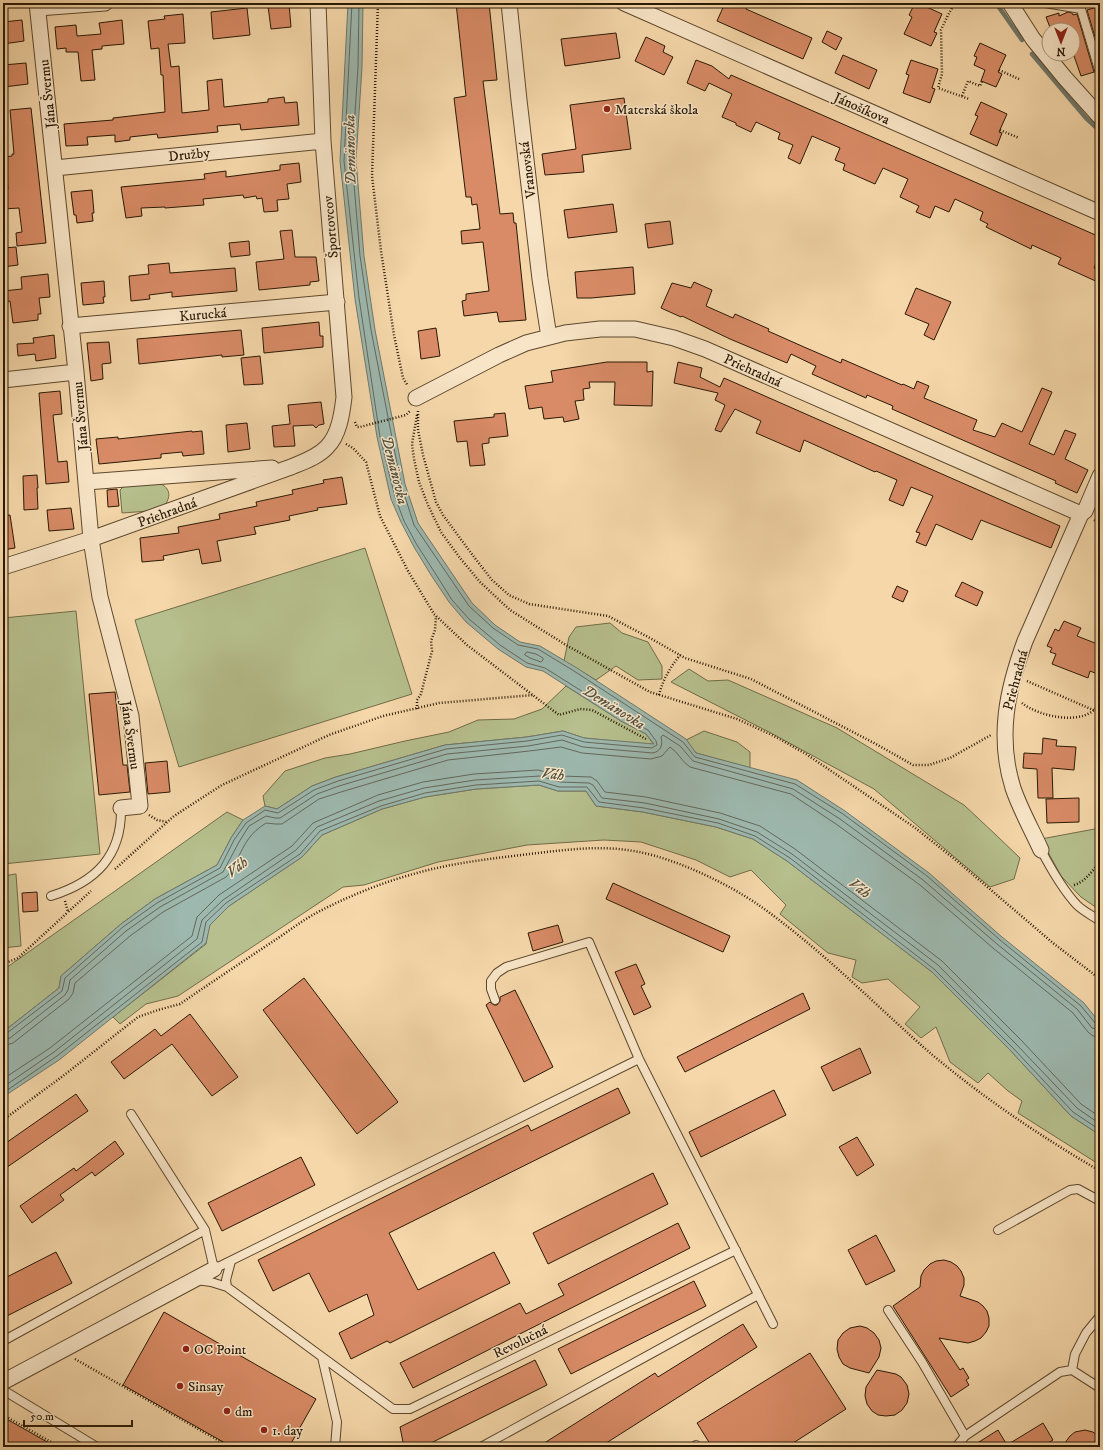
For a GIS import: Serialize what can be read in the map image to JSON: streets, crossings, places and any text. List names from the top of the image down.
{
  "streets": {
    "street": [
      "Jána Švermu",
      "Jánošíkova",
      "Družby",
      "Vranovská",
      "Športovcov",
      "Kurucká",
      "Priehradná"
    ],
    "lane": ["Revolučná"]
  },
  "crossings": [
    ["Jána Švermu", "Družby"],
    ["Jána Švermu", "Kurucká"],
    ["Jána Švermu", "Priehradná"],
    ["Družby", "Športovcov"],
    ["Vranovská", "Priehradná"],
    ["Športovcov", "Kurucká"],
    ["Športovcov", "Priehradná"]
  ],
  "water": ["Demänovka", "Váh"],
  "places": [
    "Materská škola",
    "OC Point",
    "Sinsay",
    "dm",
    "1. day"
  ],
  "scale_bar": "50 m",
  "north": "bottom"
}
